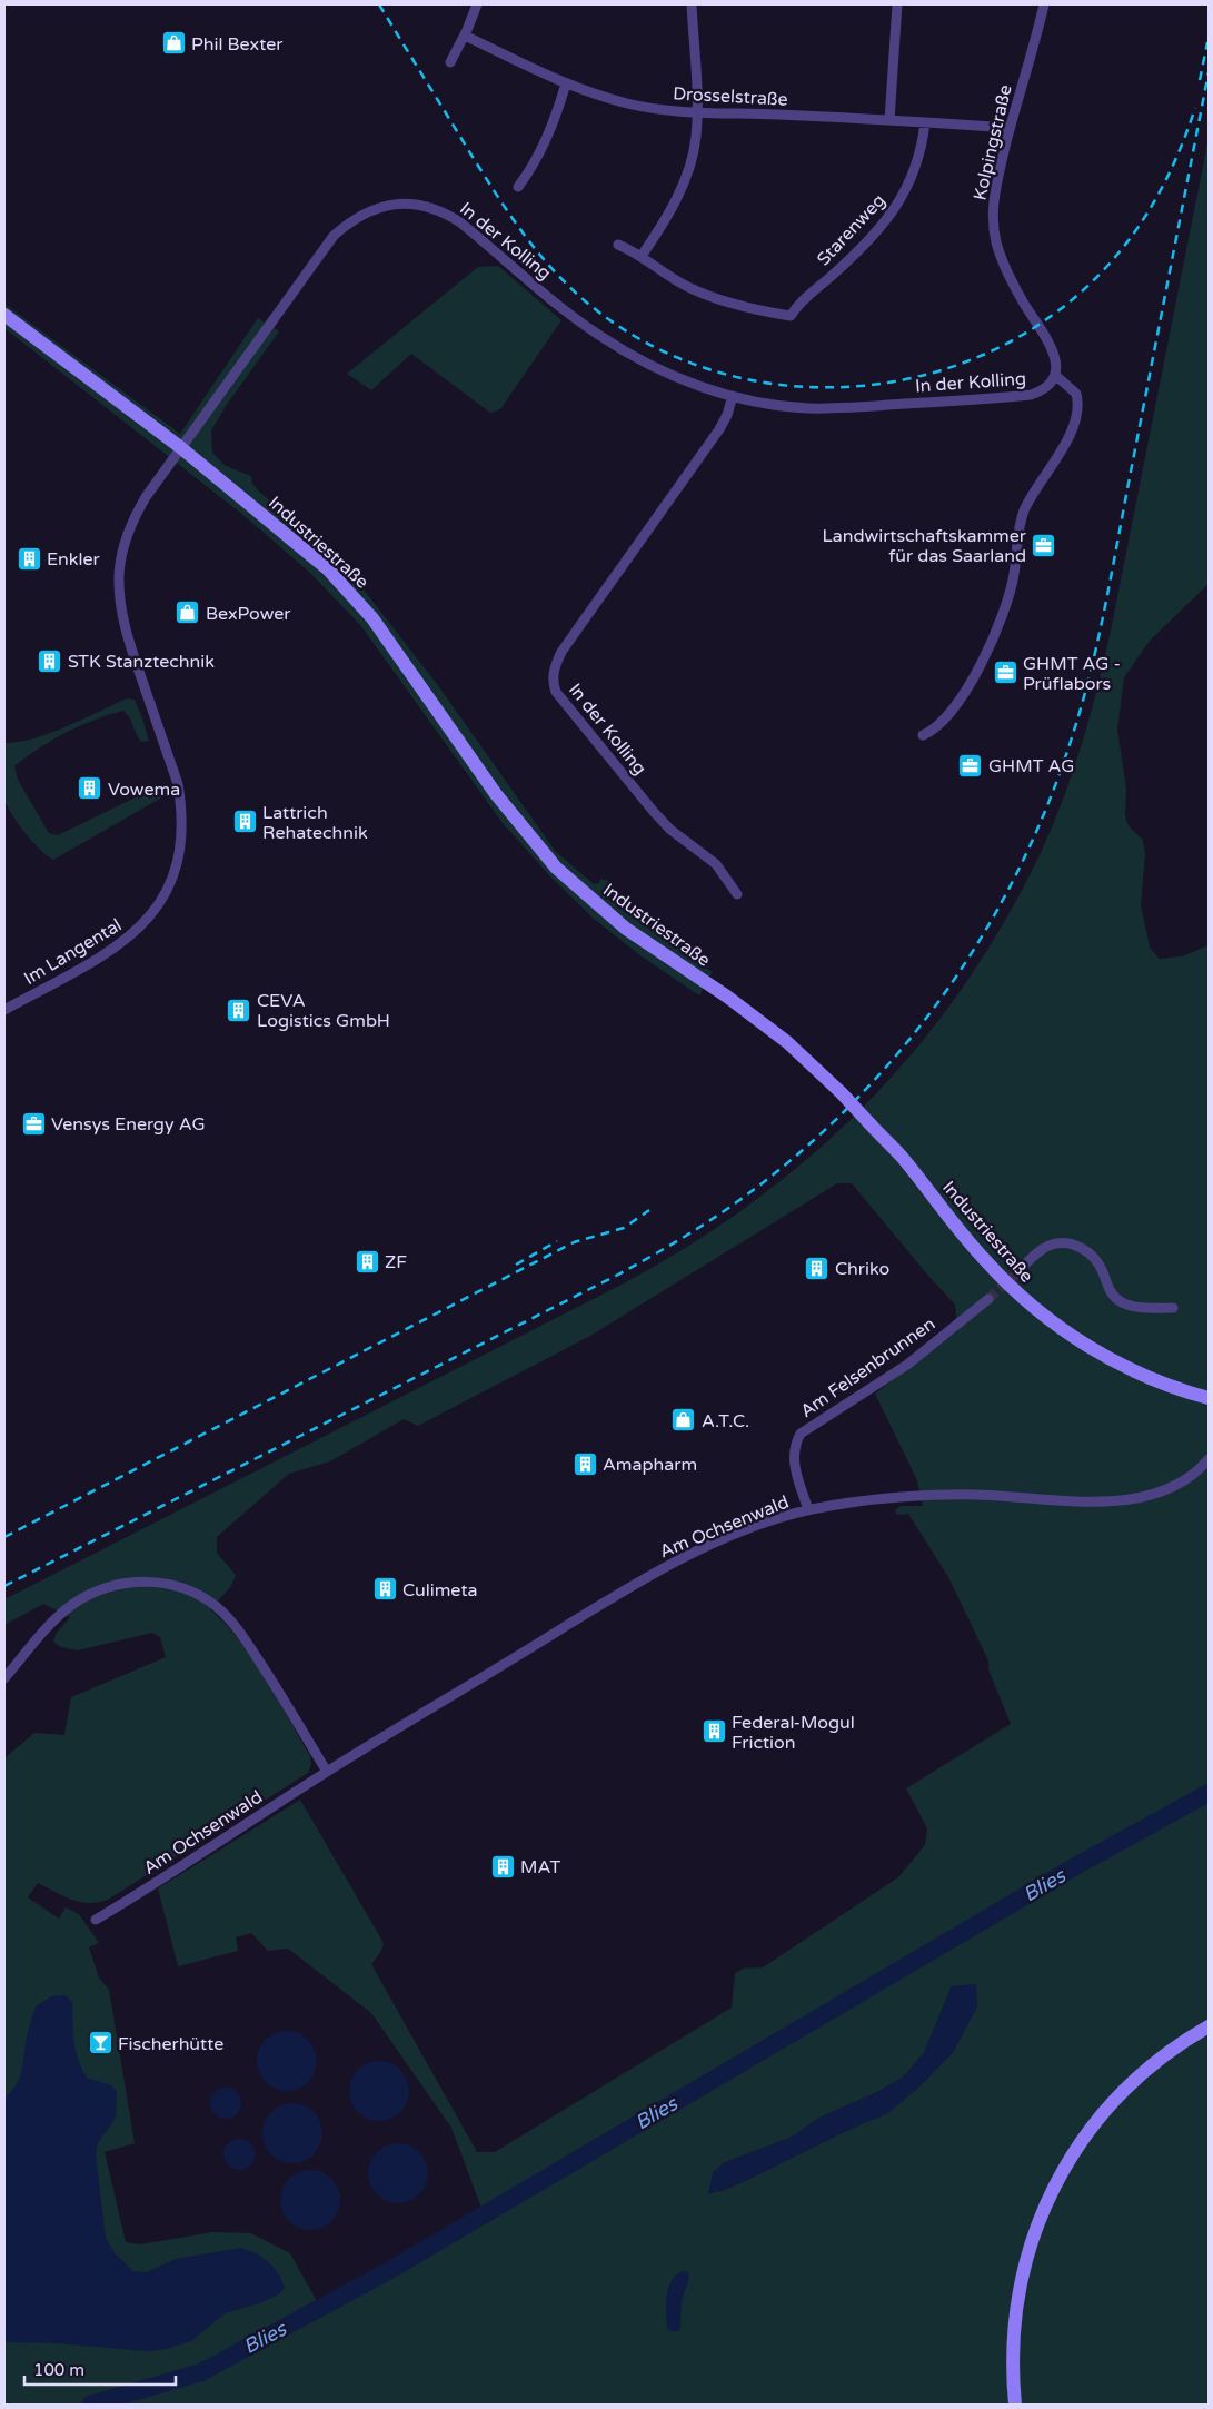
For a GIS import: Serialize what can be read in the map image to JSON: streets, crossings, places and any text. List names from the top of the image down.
{
  "streets": {
    "street": [
      "Drosselstraße",
      "Kolpingstraße",
      "Starenweg",
      "In der Kolling",
      "Industriestraße",
      "Im Langental",
      "Am Felsenbrunnen",
      "Am Ochsenwald"
    ]
  },
  "crossings": [
    ["Drosselstraße", "Kolpingstraße"],
    ["Drosselstraße", "Starenweg"],
    ["Kolpingstraße", "In der Kolling"],
    ["In der Kolling", "Industriestraße"],
    ["In der Kolling", "Im Langental"],
    ["Industriestraße", "Im Langental"],
    ["Am Felsenbrunnen", "Am Ochsenwald"]
  ],
  "water": ["Blies"],
  "places": {
    "shop": ["Phil Bexter", "BexPower", "A.T.C."],
    "office": [
      "Landwirtschaftskammer für das Saarland",
      "GHMT AG - Prüflabors",
      "GHMT AG",
      "Vensys Energy AG"
    ],
    "building": [
      "Enkler",
      "STK Stanztechnik",
      "Vowema",
      "Lattrich Rehatechnik",
      "CEVA Logistics GmbH",
      "ZF",
      "Chriko",
      "Amapharm",
      "Culimeta",
      "Federal-Mogul Friction",
      "MAT"
    ],
    "bar": ["Fischerhütte"]
  },
  "scale_bar": "100 m"
}
